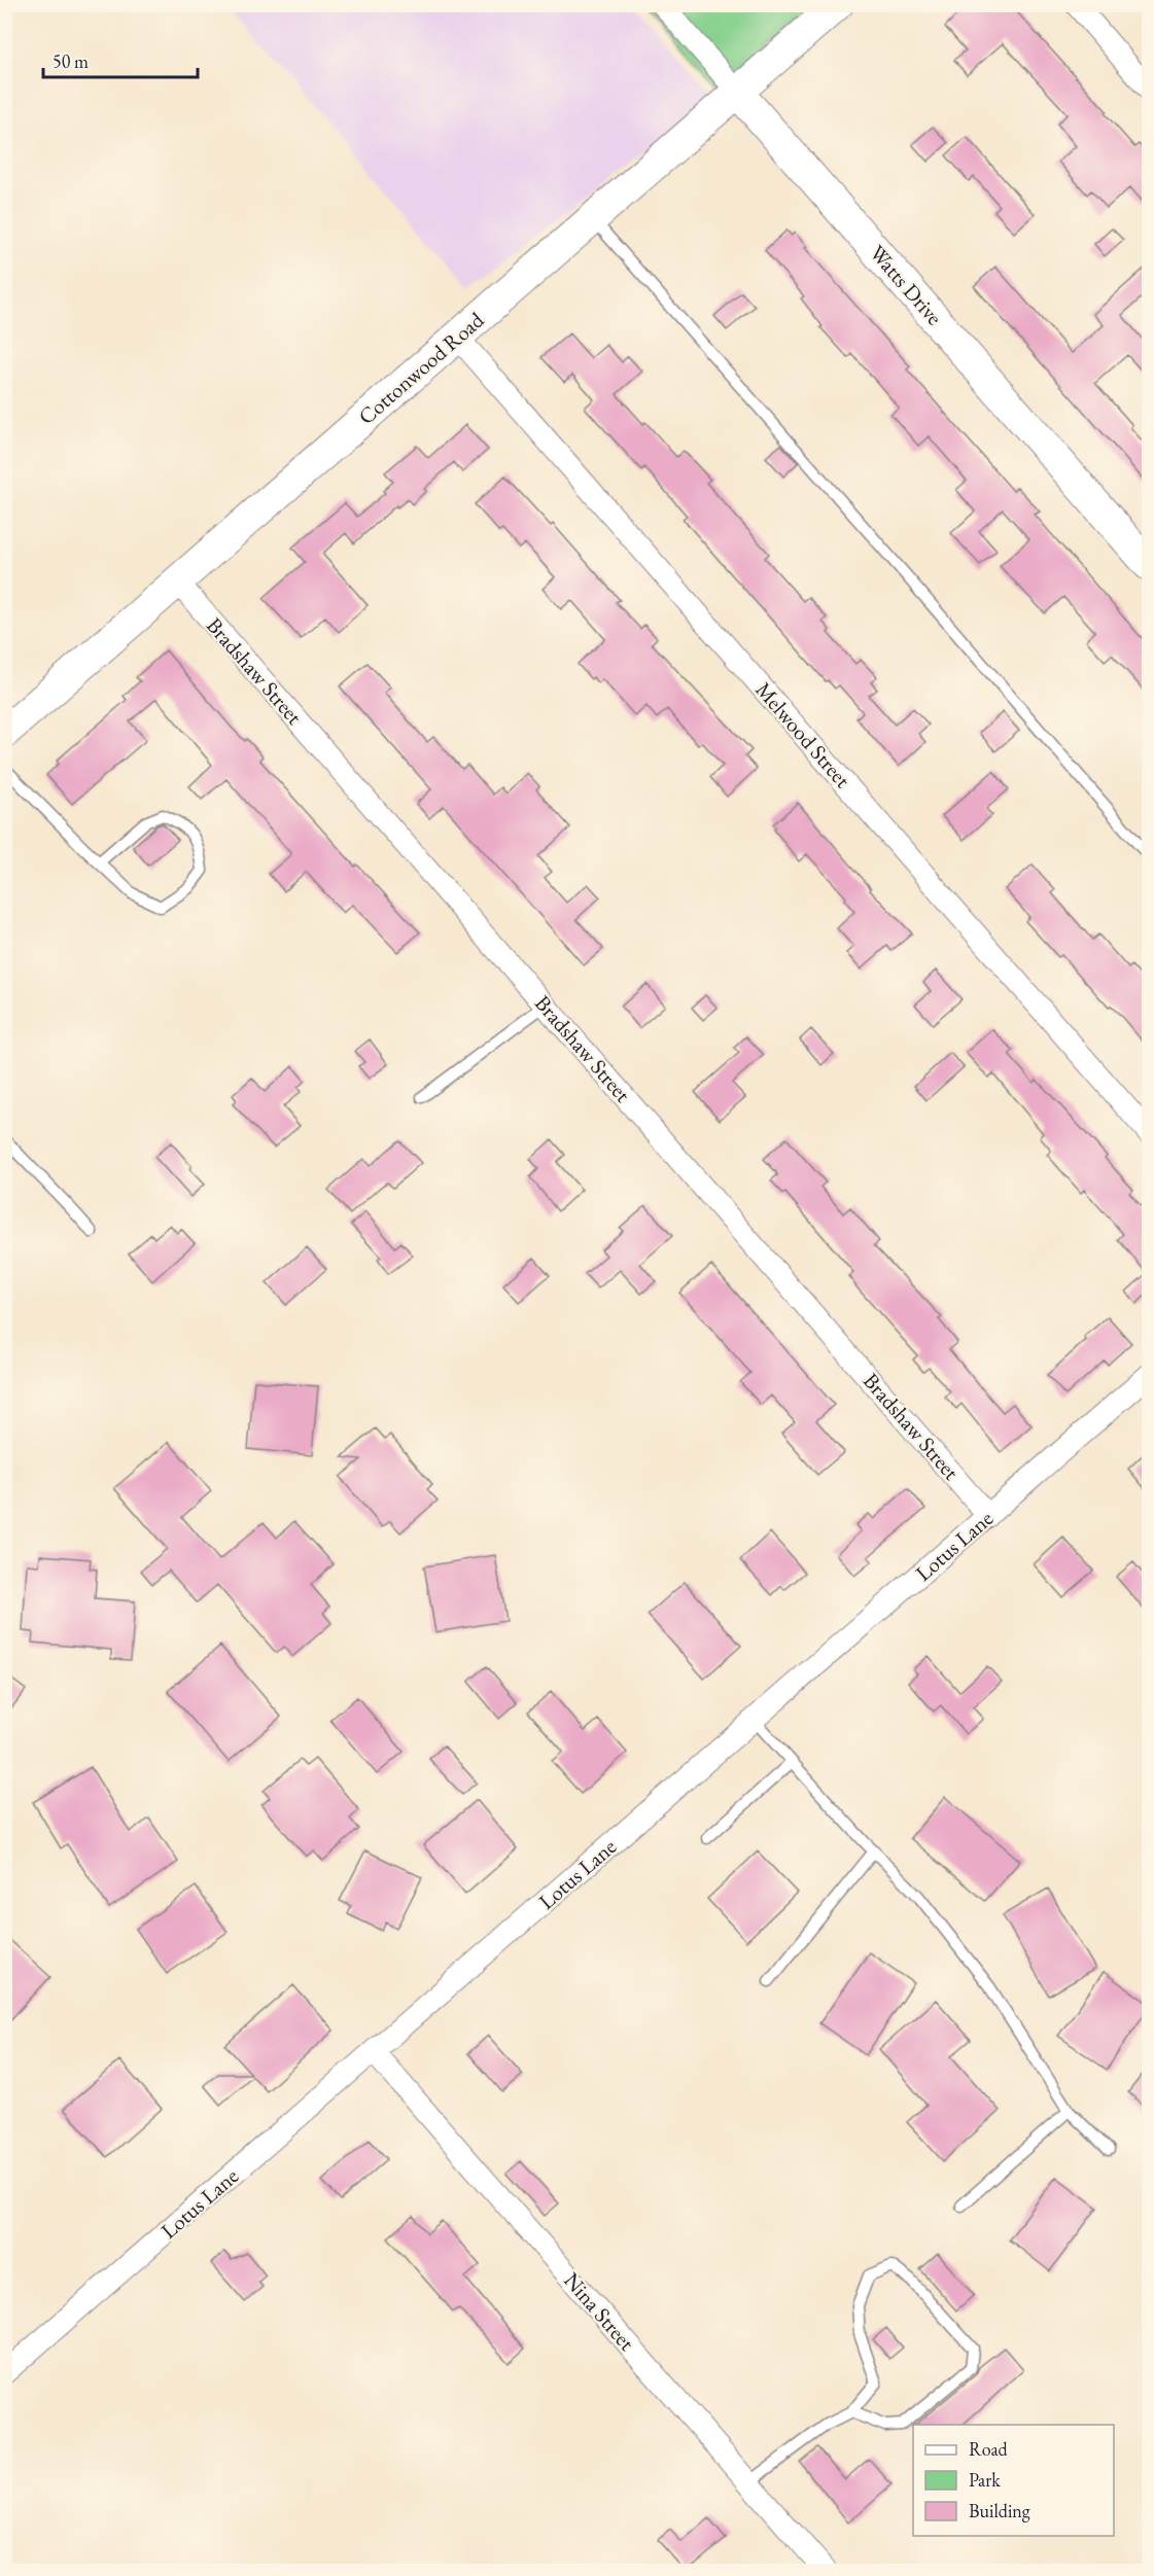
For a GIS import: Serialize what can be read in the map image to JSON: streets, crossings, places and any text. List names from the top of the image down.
{
  "streets": {
    "street": [
      "Watts Drive",
      "Cottonwood Road",
      "Bradshaw Street",
      "Melwood Street",
      "Lotus Lane",
      "Nina Street"
    ]
  },
  "crossings": [
    ["Watts Drive", "Cottonwood Road"],
    ["Cottonwood Road", "Bradshaw Street"],
    ["Cottonwood Road", "Melwood Street"],
    ["Bradshaw Street", "Lotus Lane"],
    ["Lotus Lane", "Nina Street"]
  ],
  "legend": ["Road", "Park", "Building"],
  "scale_bar": "50 m"
}
